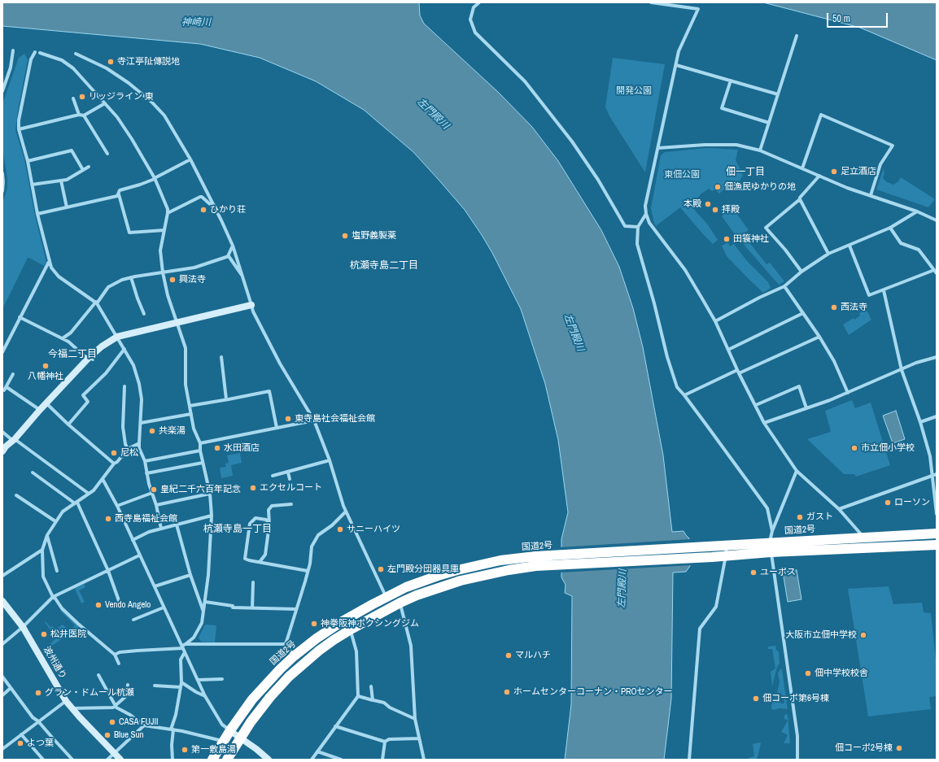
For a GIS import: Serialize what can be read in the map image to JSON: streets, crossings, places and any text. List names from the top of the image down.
{
  "streets": {
    "highway": ["国道2号"],
    "street": ["波州通り"]
  },
  "districts": [
    "佃一丁目",
    "杭瀬寺島二丁目",
    "今福二丁目",
    "杭瀬寺島一丁目"
  ],
  "water": ["神崎川", "左門殿川"],
  "parks": ["開発公園", "東佃公園"],
  "places": [
    "寺江亭阯傳説地",
    "リッジライン 東",
    "足立酒店",
    "佃漁民ゆかりの地",
    "本殿",
    "ひかり荘",
    "拝殿",
    "塩野義製薬",
    "田簑神社",
    "興法寺",
    "西法寺",
    "八幡神社",
    "東寺島社会福祉会館",
    "共楽湯",
    "水田酒店",
    "市立佃小学校",
    "尼松",
    "エクセルコート",
    "皇紀二千六百年記念",
    "ローソン",
    "ガスト",
    "西寺島福祉会館",
    "サニーハイツ",
    "左門殿分団器具庫",
    "ユーポス",
    "Vendo Angelo",
    "神拳阪神ボクシングジム",
    "松井医院",
    "大阪市立佃中学校",
    "マルハチ",
    "佃中学校校舎",
    "ホームセンターコーナン・PROセンター",
    "グラン・ドムール杭瀬",
    "佃コーポ第6号棟",
    "CASA FUJII",
    "Blue Sun",
    "よつ葉",
    "佃コーポ2号棟",
    "第一敷島湯"
  ],
  "scale_bar": "50 m"
}
